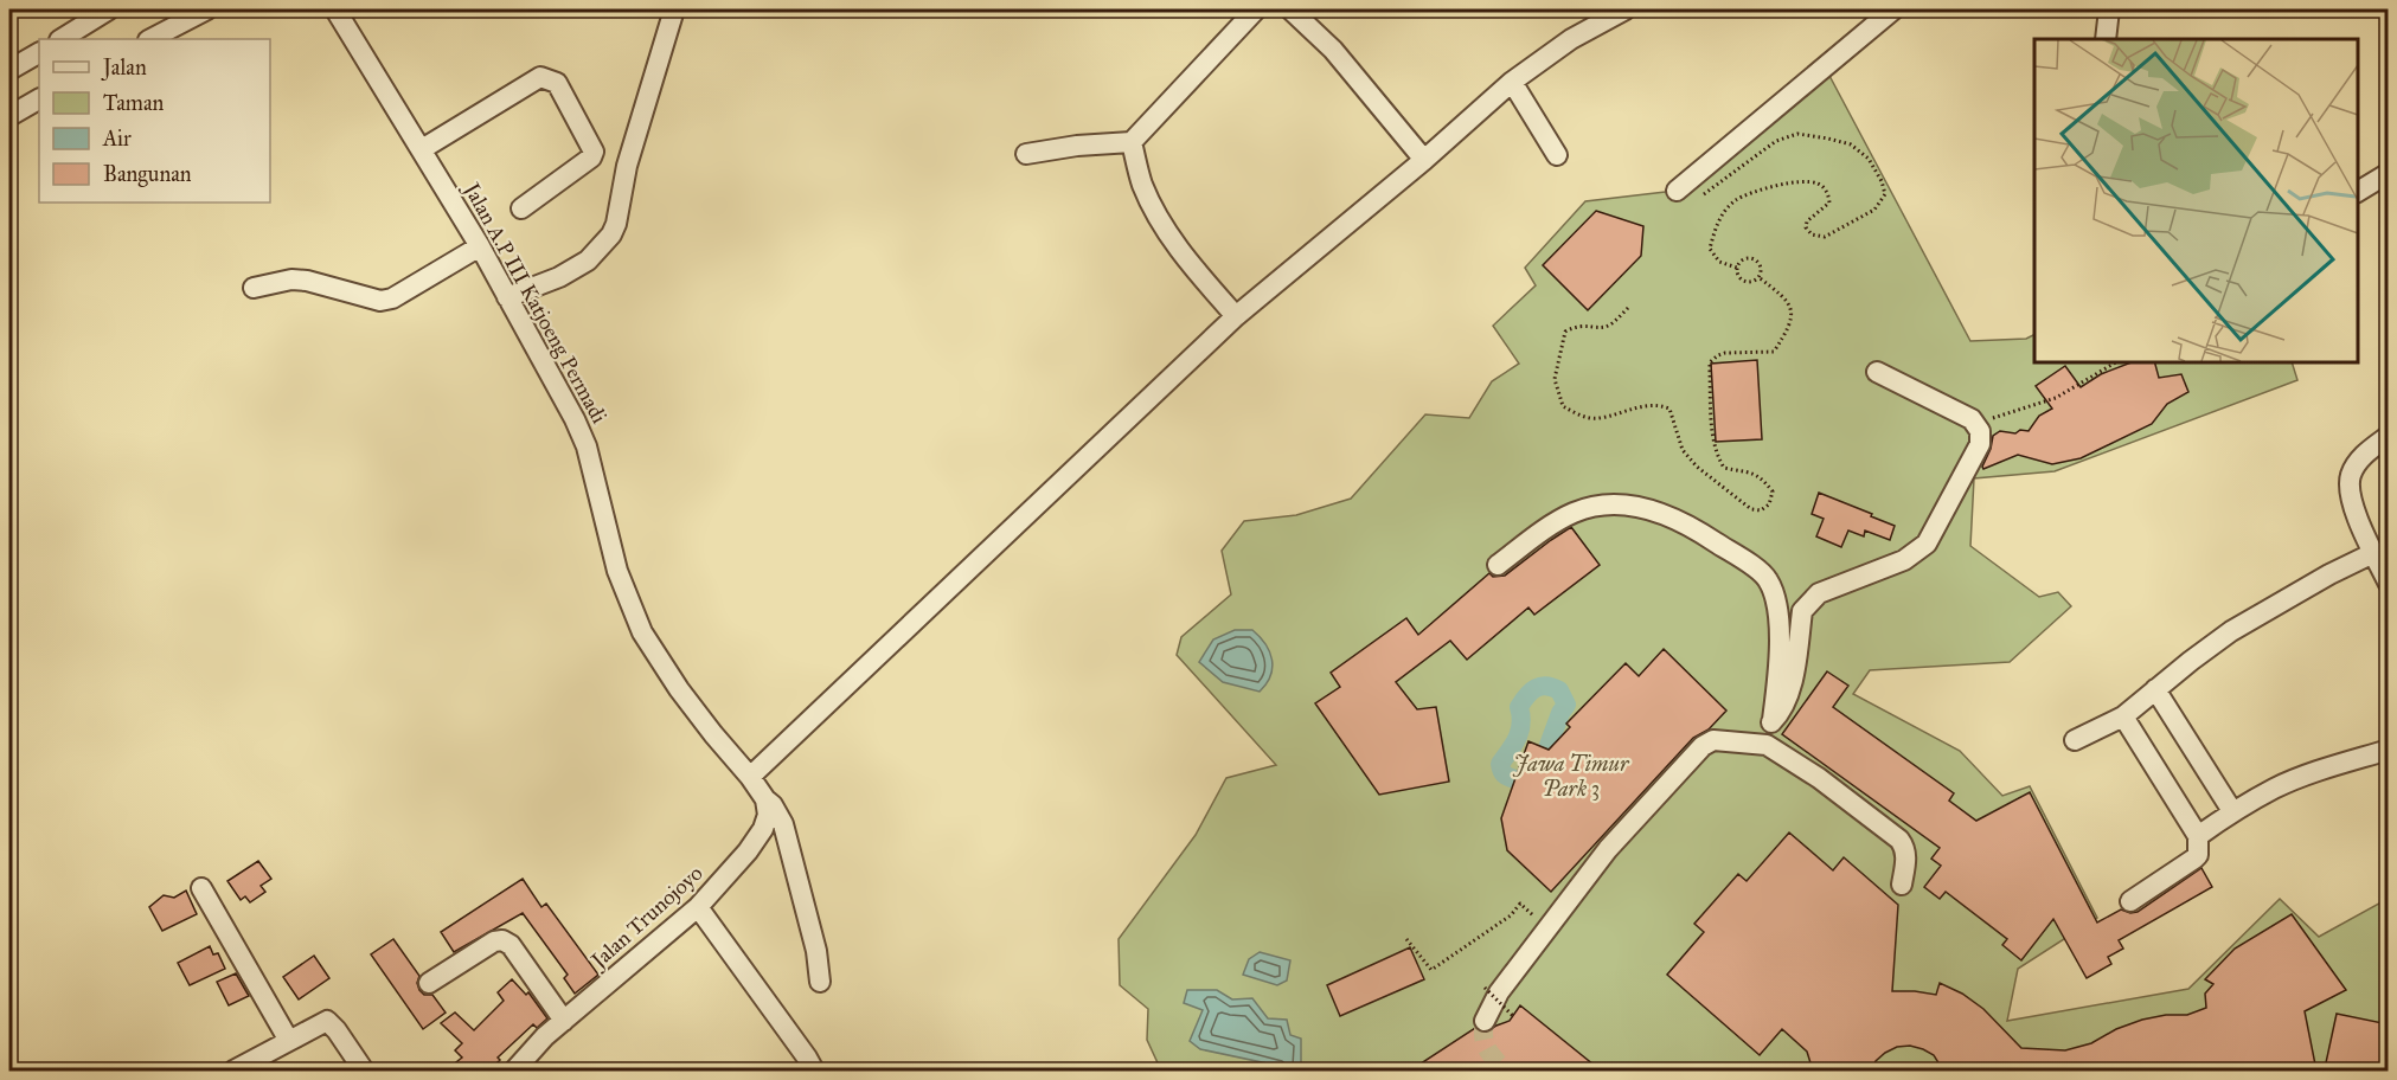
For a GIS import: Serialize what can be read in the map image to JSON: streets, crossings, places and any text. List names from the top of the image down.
{
  "streets": {
    "street": ["Jalan A.P III Katjoeng Permadi", "Jalan Trunojoyo"]
  },
  "parks": ["Jawa Timur Park 3"],
  "legend": [
    "Jalan",
    "Taman",
    "Air",
    "Bangunan"
  ]
}
